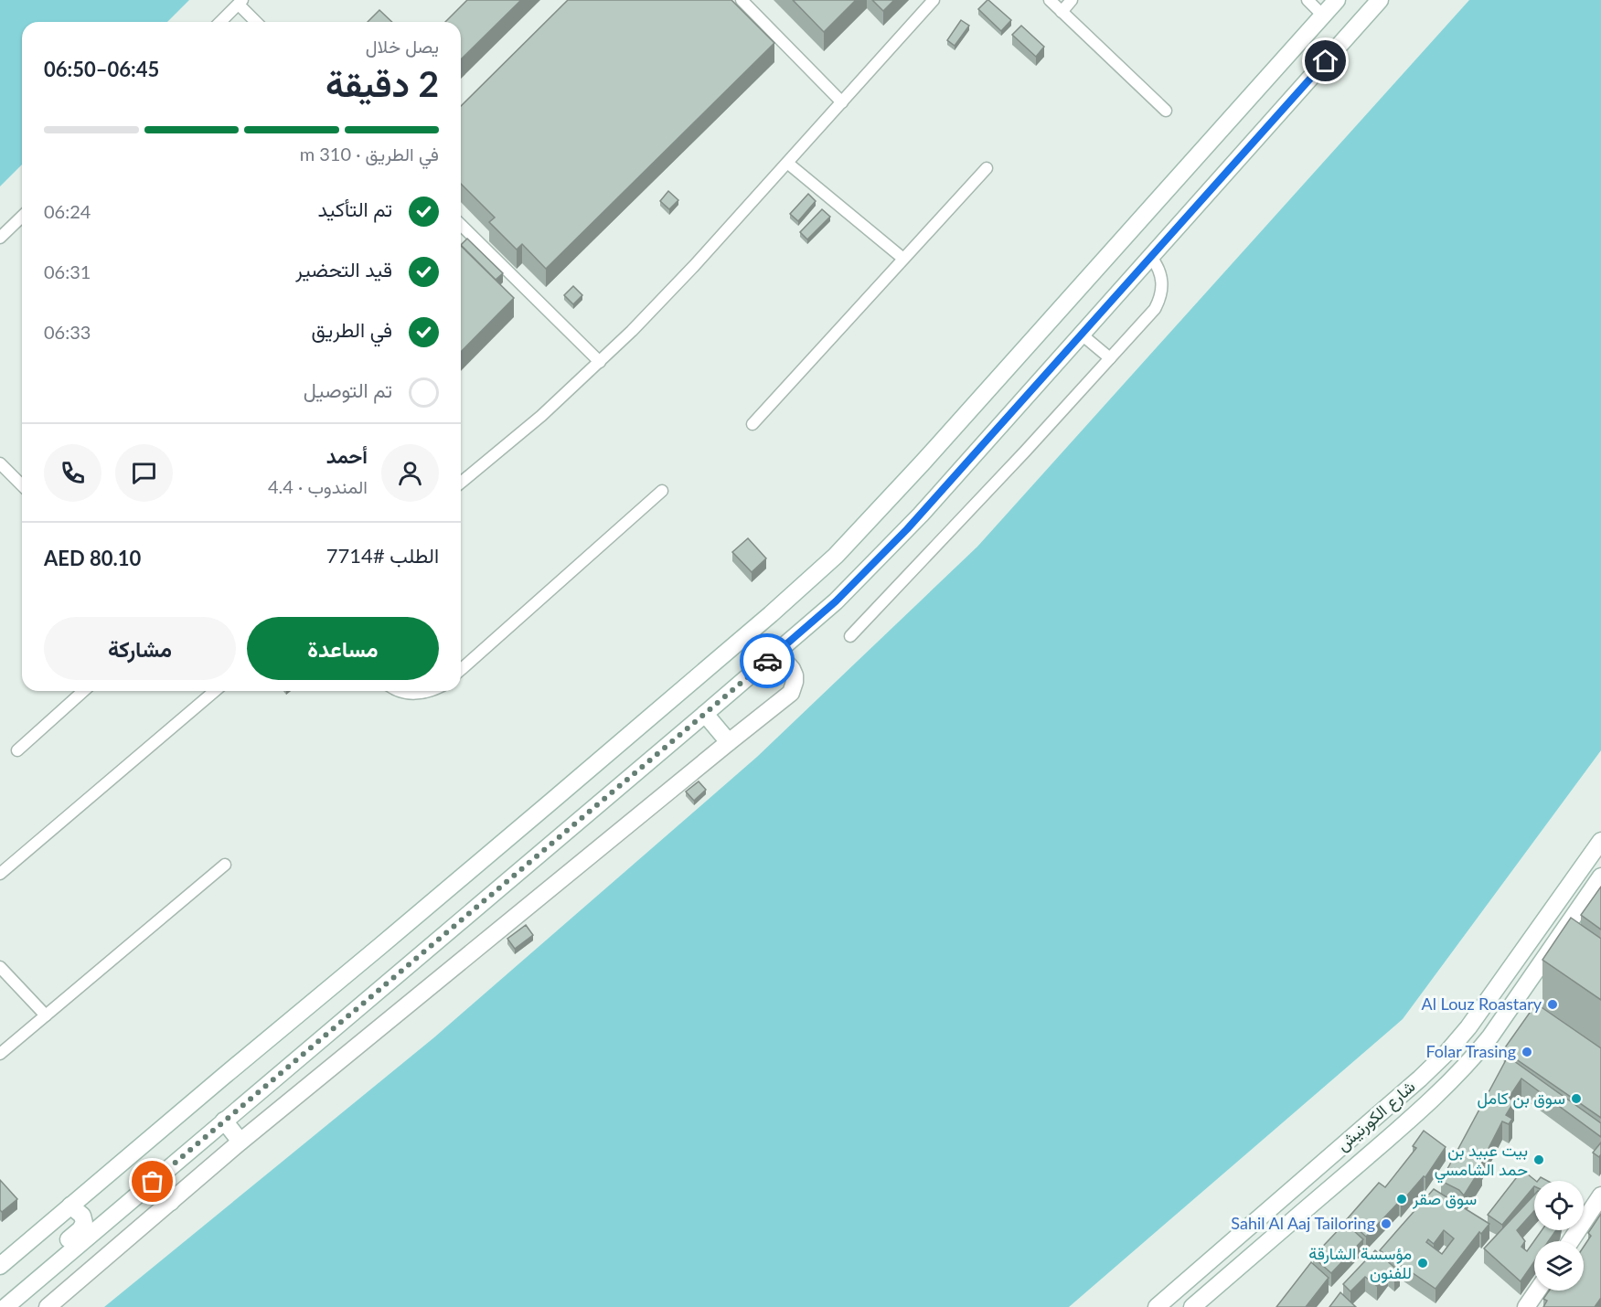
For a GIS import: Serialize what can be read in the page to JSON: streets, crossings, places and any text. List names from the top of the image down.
{
  "streets": {
    "street": ["شارع الكورنيش"]
  },
  "places": [
    "Al Louz Roastary",
    "Folar Trasing",
    "سوق بن كامل",
    "بيت عبيد بن حمد الشامسي",
    "سوق صقر",
    "Sahil Al Aaj Tailoring",
    "مؤسسة الشارقة للفنون"
  ],
  "page": {
    "heading": ["2 دقيقة", "يصل خلال", "06:45–06:50"],
    "panel": [
      "أحمد",
      "المندوب · 4.4",
      "الطلب #7714",
      "AED 80.10"
    ],
    "bar": "في الطريق · 310 m",
    "list": [
      ["تم التأكيد", "06:24"],
      ["قيد التحضير", "06:31"],
      ["في الطريق", "06:33"],
      "تم التوصيل"
    ],
    "buttons": ["مساعدة", "مشاركة"]
  }
}
